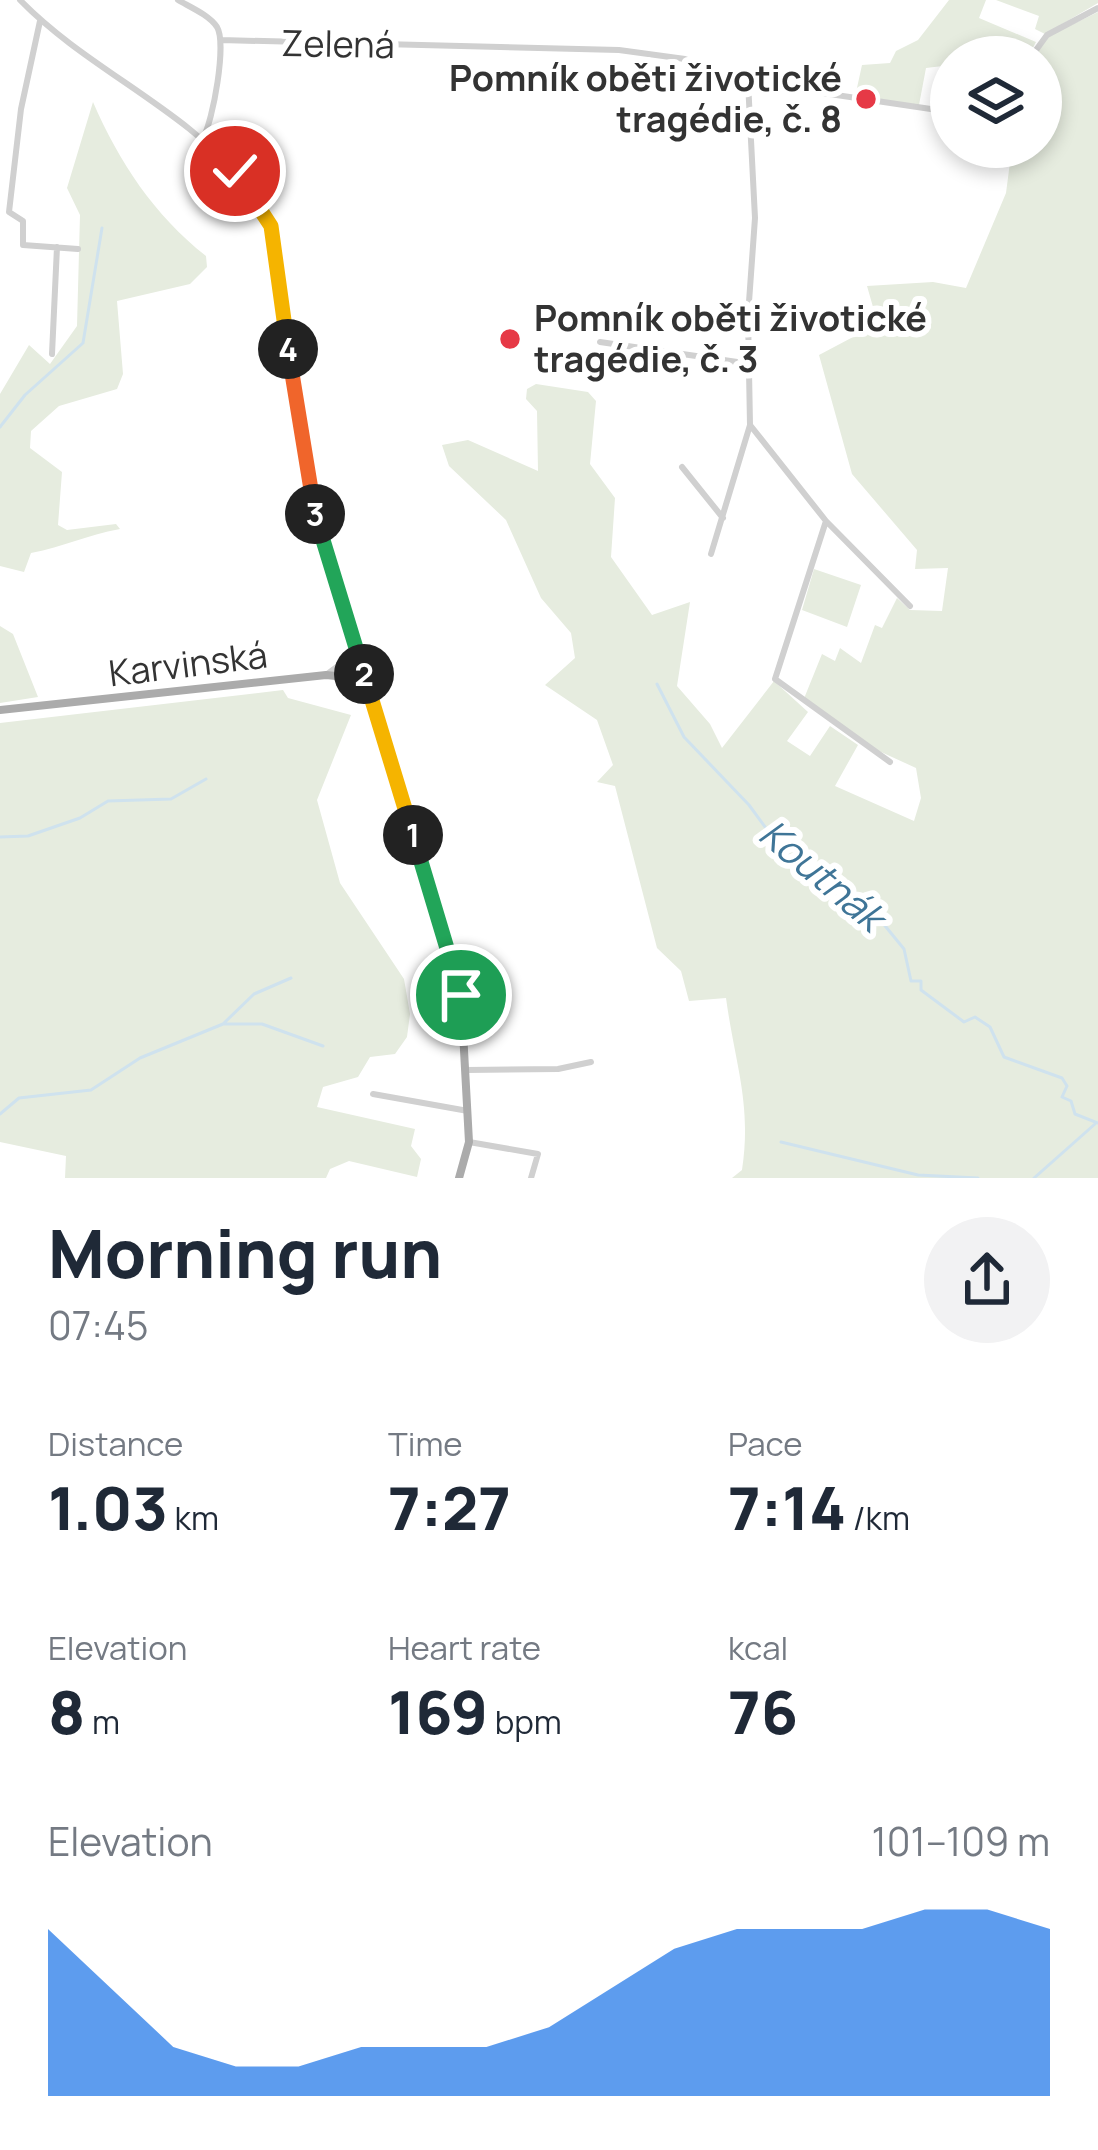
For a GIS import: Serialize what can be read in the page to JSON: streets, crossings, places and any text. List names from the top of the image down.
{
  "streets": {
    "main road": ["Karvinská"],
    "street": ["Zelená"]
  },
  "water": ["Koutnák"],
  "places": ["Pomník oběti životické tragédie, č. 8", "Pomník oběti životické tragédie, č. 3"],
  "page": {
    "pins": [
      "4",
      "3",
      "2",
      "1"
    ],
    "heading": ["Morning run", "07:45"],
    "stats": [
      ["Distance", "1.03 km"],
      ["Time", "7:27"],
      ["Pace", "7:14 /km"],
      ["Elevation", "8 m"],
      ["Heart rate", "169 bpm"],
      ["kcal", "76"]
    ],
    "chart": ["Elevation", "101–109 m"]
  }
}
